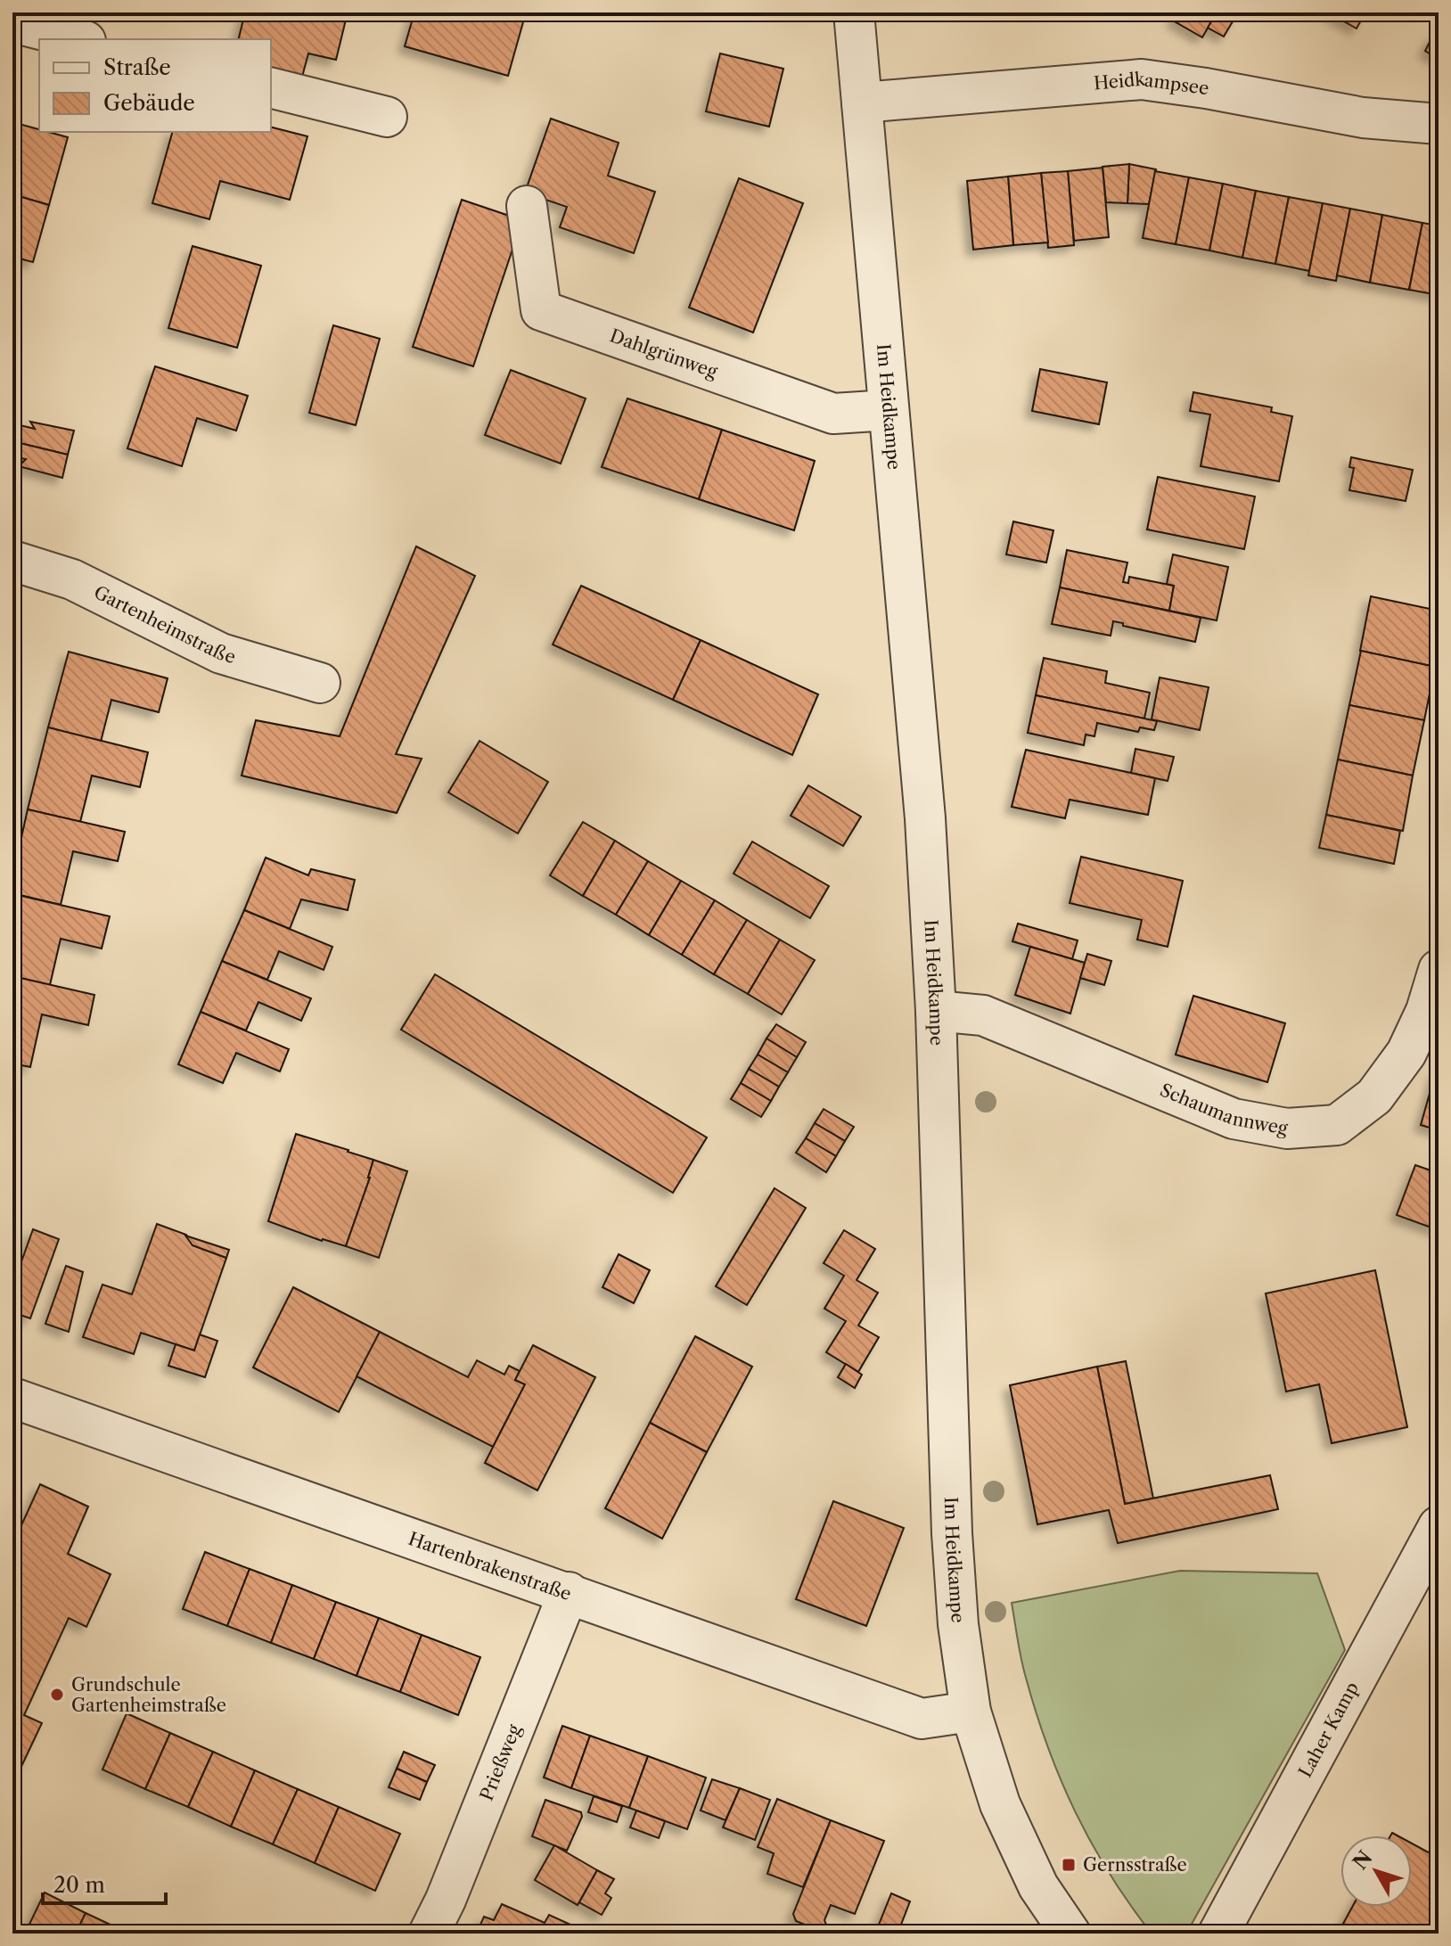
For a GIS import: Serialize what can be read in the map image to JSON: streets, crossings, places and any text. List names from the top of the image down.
{
  "streets": {
    "street": [
      "Heidkampsee",
      "Dahlgrünweg",
      "Im Heidkampe",
      "Gartenheimstraße",
      "Schaumannweg",
      "Hartenbrakenstraße",
      "Laher Kamp",
      "Prießweg"
    ]
  },
  "crossings": [
    ["Heidkampsee", "Im Heidkampe"],
    ["Dahlgrünweg", "Im Heidkampe"],
    ["Im Heidkampe", "Schaumannweg"],
    ["Im Heidkampe", "Hartenbrakenstraße"],
    ["Hartenbrakenstraße", "Prießweg"]
  ],
  "places": {
    "other": ["Grundschule Gartenheimstraße"],
    "transit": ["Gernsstraße"]
  },
  "legend": ["Straße", "Gebäude"],
  "scale_bar": "20 m",
  "north": "top left"
}
